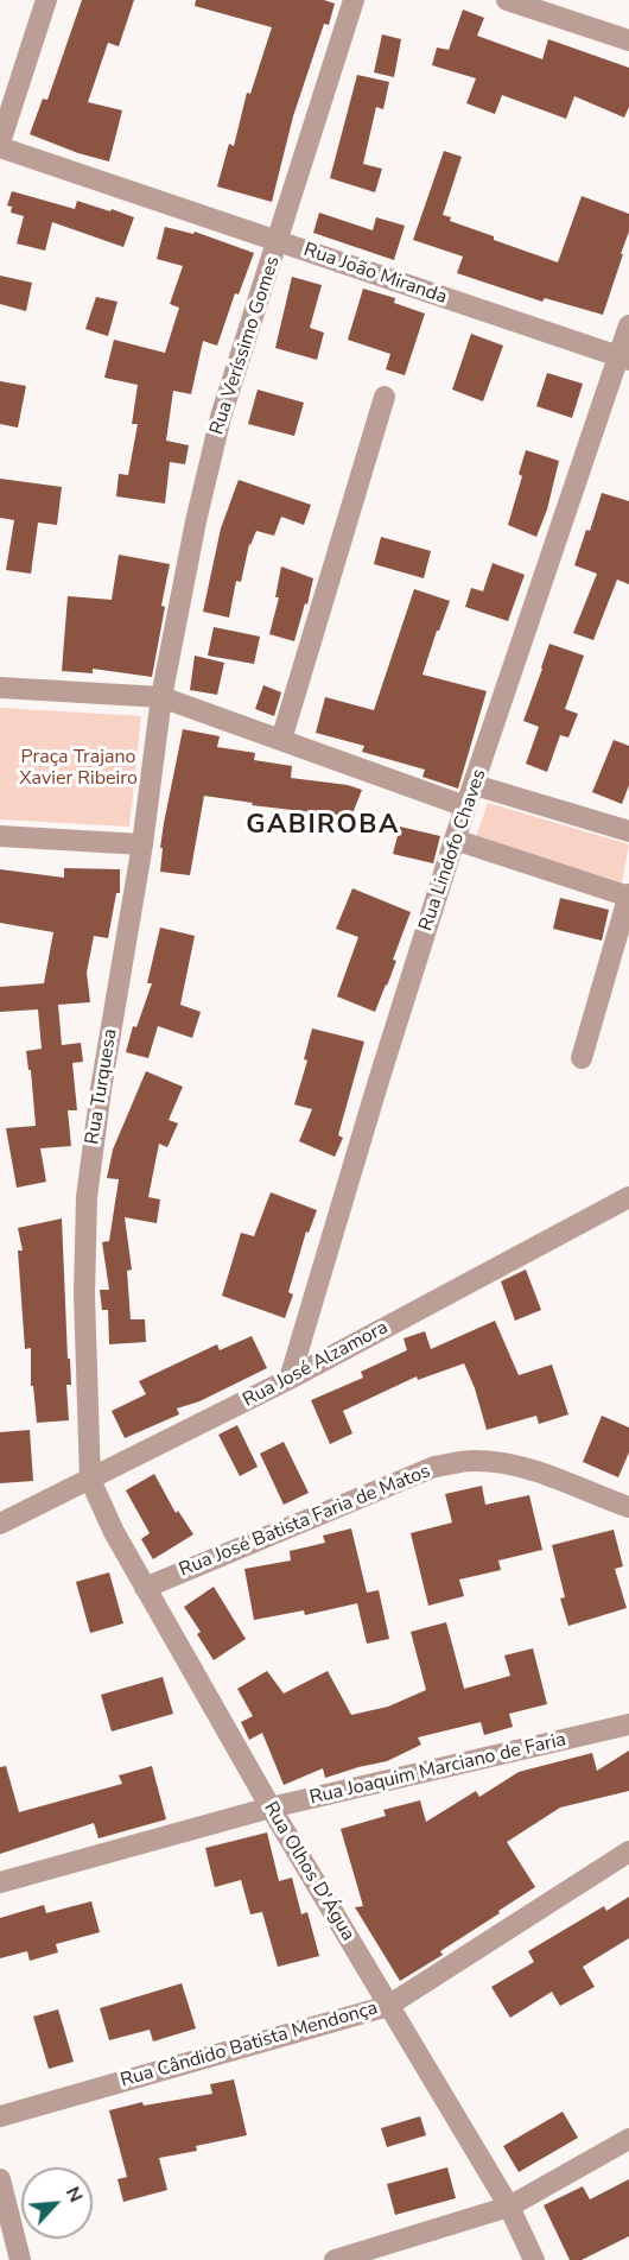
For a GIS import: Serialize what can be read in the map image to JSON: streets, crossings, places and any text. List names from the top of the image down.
{
  "streets": {
    "street": [
      "Rua João Miranda",
      "Rua Veríssimo Gomes",
      "Rua Lindofo Chaves",
      "Rua Turquesa",
      "Rua José Alzamora",
      "Rua José Batista Faria de Matos",
      "Rua Joaquim Marciano de Faria",
      "Rua Olhos D'Água",
      "Rua Cândido Batista Mendonça"
    ]
  },
  "crossings": [
    ["Rua João Miranda", "Rua Veríssimo Gomes"],
    ["Rua João Miranda", "Rua Lindofo Chaves"],
    ["Rua Veríssimo Gomes", "Rua Turquesa"],
    ["Rua Lindofo Chaves", "Rua José Alzamora"],
    ["Rua Turquesa", "Rua José Alzamora"],
    ["Rua Turquesa", "Rua Olhos D'Água"],
    ["Rua José Alzamora", "Rua Olhos D'Água"],
    ["Rua José Batista Faria de Matos", "Rua Olhos D'Água"],
    ["Rua Joaquim Marciano de Faria", "Rua Olhos D'Água"],
    ["Rua Olhos D'Água", "Rua Cândido Batista Mendonça"]
  ],
  "districts": ["GABIROBA"],
  "parks": ["Praça Trajano Xavier Ribeiro"],
  "north": "top right"
}
